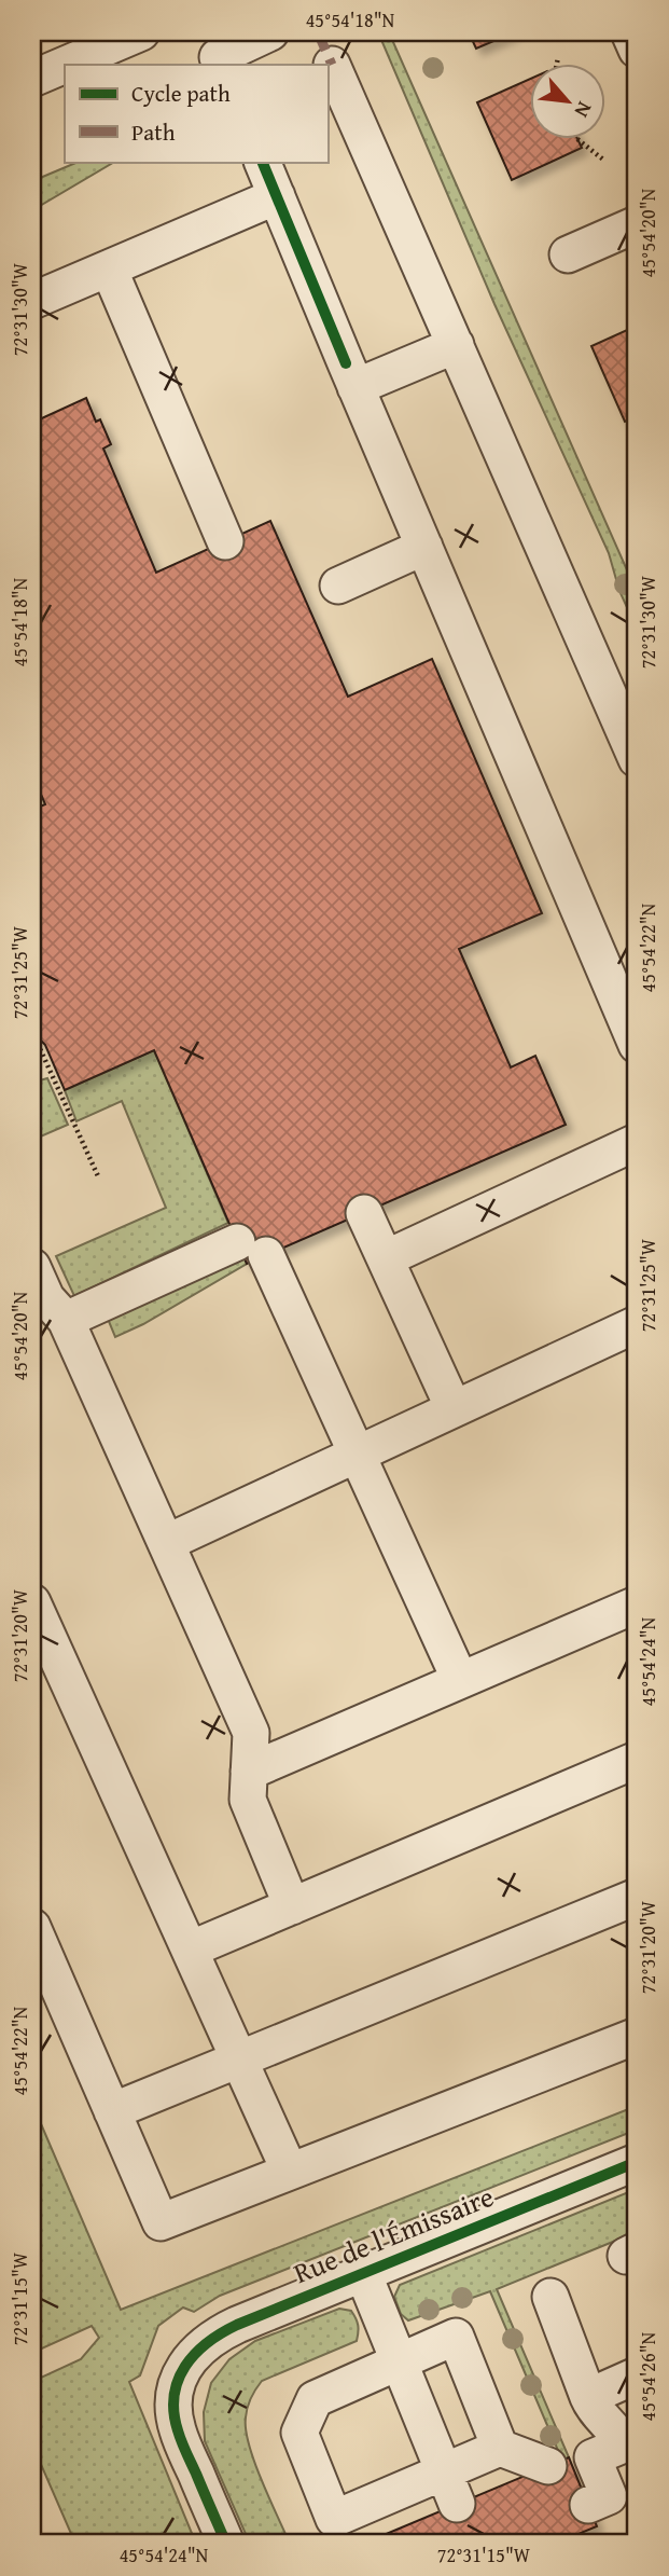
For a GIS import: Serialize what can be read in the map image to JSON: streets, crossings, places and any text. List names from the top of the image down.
{
  "streets": {
    "street": ["Rue de l'Émissaire"]
  },
  "legend": ["Cycle path", "Path"],
  "north": "bottom right",
  "coordinates": [
    "45°54'18\"N",
    "45°54'20\"N",
    "72°31'30\"W",
    "45°54'22\"N",
    "72°31'25\"W",
    "72°31'20\"W",
    "45°54'24\"N",
    "72°31'15\"W",
    "45°54'26\"N"
  ]
}
